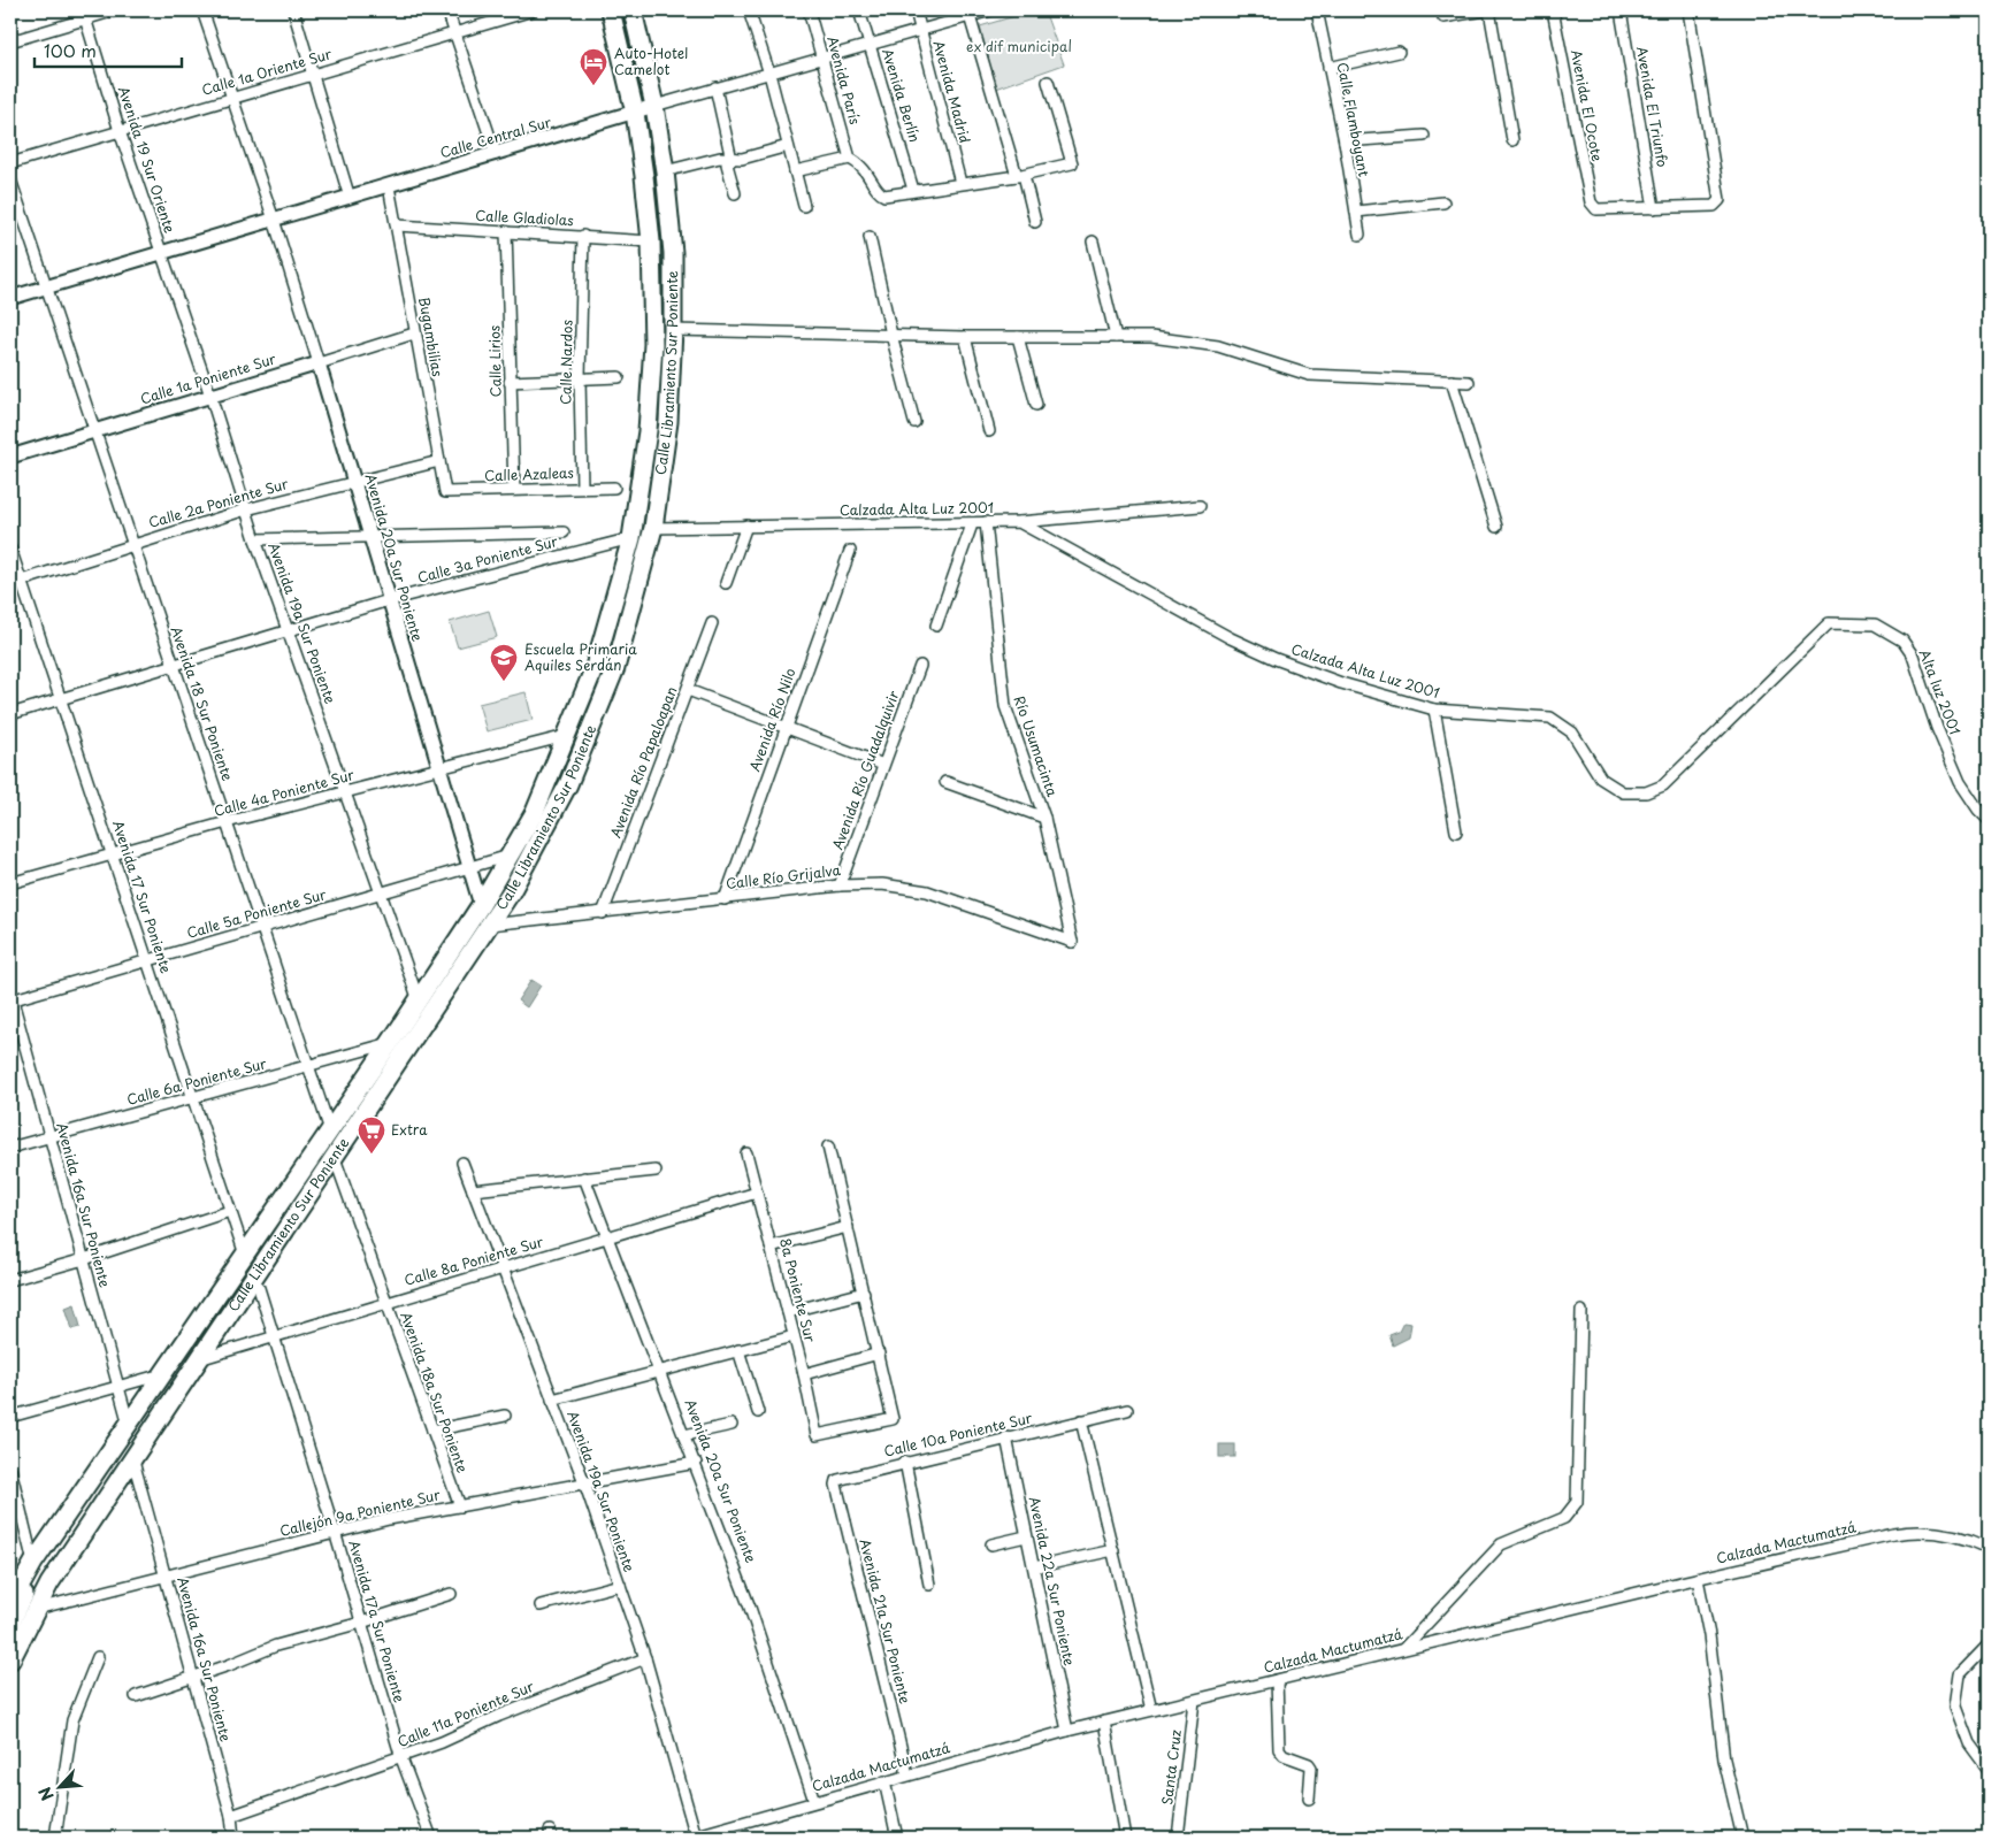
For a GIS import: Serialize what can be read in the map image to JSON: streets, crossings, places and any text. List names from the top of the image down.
{
  "streets": {
    "main road": ["Calle Libramiento Sur Poniente"],
    "street": [
      "Calle 1a Oriente Sur",
      "Avenida París",
      "Avenida Madrid",
      "Avenida Berlín",
      "Avenida El Ocote",
      "Avenida El Triunfo",
      "Calle Flamboyant",
      "Calle Central Sur",
      "Avenida 19 Sur Oriente",
      "Calle Gladiolas",
      "Bugambilias",
      "Calle Lirios",
      "Calle Nardos",
      "Calle 1a Poniente Sur",
      "Calle Azaleas",
      "Calle 2a Poniente Sur",
      "Calzada Alta Luz 2001",
      "Avenida 20a Sur Poniente",
      "Calle 3a Poniente Sur",
      "Avenida 19a Sur Poniente",
      "Alta luz 2001",
      "Avenida 18 Sur Poniente",
      "Avenida Río Nilo",
      "Río Usumacinta",
      "Avenida Río Papaloapan",
      "Avenida Río Guadalquivir",
      "Calle 4a Poniente Sur",
      "Calle Río Grijalva",
      "Avenida 17 Sur Poniente",
      "Calle 5a Poniente Sur",
      "Calle 6a Poniente Sur",
      "Avenida 16a Sur Poniente",
      "Calle 8a Poniente Sur",
      "8a Poniente Sur",
      "Avenida 18a Sur Poniente",
      "Calle 10a Poniente Sur",
      "Callejón 9a Poniente Sur",
      "Calzada Mactumatzá",
      "Avenida 22a Sur Poniente",
      "Avenida 17a Sur Poniente",
      "Avenida 21a Sur Poniente",
      "Calle 11a Poniente Sur",
      "Santa Cruz"
    ]
  },
  "crossings": [
    ["Calle 1a Oriente Sur", "Avenida 19 Sur Oriente"],
    ["Calle 1a Oriente Sur", "Avenida 20a Sur Poniente"],
    ["Avenida París", "Calle Central Sur"],
    ["Avenida Madrid", "Calle Central Sur"],
    ["Avenida Berlín", "Calle Central Sur"],
    ["Avenida El Ocote", "Avenida El Triunfo"],
    ["Calle Central Sur", "Avenida 19 Sur Oriente"],
    ["Calle Central Sur", "Bugambilias"],
    ["Calle Central Sur", "Calle Libramiento Sur Poniente"],
    ["Calle Central Sur", "Avenida 20a Sur Poniente"],
    ["Calle Central Sur", "Avenida 19a Sur Poniente"],
    ["Calle Central Sur", "Avenida 18 Sur Poniente"],
    ["Avenida 19 Sur Oriente", "Avenida 19a Sur Poniente"],
    ["Calle Gladiolas", "Bugambilias"],
    ["Calle Gladiolas", "Calle Lirios"],
    ["Calle Gladiolas", "Calle Nardos"],
    ["Calle Gladiolas", "Calle Libramiento Sur Poniente"],
    ["Bugambilias", "Calle 1a Poniente Sur"],
    ["Bugambilias", "Calle Azaleas"],
    ["Bugambilias", "Calle 2a Poniente Sur"],
    ["Calle Lirios", "Calle Azaleas"],
    ["Calle Nardos", "Calle Azaleas"],
    ["Calle Libramiento Sur Poniente", "Calzada Alta Luz 2001"],
    ["Calle Libramiento Sur Poniente", "Avenida 20a Sur Poniente"],
    ["Calle Libramiento Sur Poniente", "Calle 3a Poniente Sur"],
    ["Calle Libramiento Sur Poniente", "Avenida 19a Sur Poniente"],
    ["Calle Libramiento Sur Poniente", "Avenida 18 Sur Poniente"],
    ["Calle Libramiento Sur Poniente", "Calle 4a Poniente Sur"],
    ["Calle Libramiento Sur Poniente", "Calle Río Grijalva"],
    ["Calle Libramiento Sur Poniente", "Avenida 17 Sur Poniente"],
    ["Calle Libramiento Sur Poniente", "Calle 5a Poniente Sur"],
    ["Calle Libramiento Sur Poniente", "Calle 6a Poniente Sur"],
    ["Calle Libramiento Sur Poniente", "Avenida 16a Sur Poniente"],
    ["Calle Libramiento Sur Poniente", "Calle 8a Poniente Sur"],
    ["Calle Libramiento Sur Poniente", "Avenida 18a Sur Poniente"],
    ["Calle Libramiento Sur Poniente", "Callejón 9a Poniente Sur"],
    ["Calle Libramiento Sur Poniente", "Avenida 17a Sur Poniente"],
    ["Calle 1a Poniente Sur", "Avenida 20a Sur Poniente"],
    ["Calle 1a Poniente Sur", "Avenida 19a Sur Poniente"],
    ["Calle 1a Poniente Sur", "Avenida 18 Sur Poniente"],
    ["Calle 2a Poniente Sur", "Avenida 20a Sur Poniente"],
    ["Calle 2a Poniente Sur", "Avenida 19a Sur Poniente"],
    ["Calle 2a Poniente Sur", "Avenida 18 Sur Poniente"],
    ["Calle 2a Poniente Sur", "Avenida 17 Sur Poniente"],
    ["Calzada Alta Luz 2001", "Alta luz 2001"],
    ["Calzada Alta Luz 2001", "Río Usumacinta"],
    ["Avenida 20a Sur Poniente", "Calle 3a Poniente Sur"],
    ["Avenida 20a Sur Poniente", "Calle 4a Poniente Sur"],
    ["Avenida 20a Sur Poniente", "Calle 5a Poniente Sur"],
    ["Avenida 20a Sur Poniente", "Calle 8a Poniente Sur"],
    ["Avenida 20a Sur Poniente", "Callejón 9a Poniente Sur"],
    ["Avenida 20a Sur Poniente", "Calzada Mactumatzá"],
    ["Calle 3a Poniente Sur", "Avenida 19a Sur Poniente"],
    ["Calle 3a Poniente Sur", "Avenida 18 Sur Poniente"],
    ["Calle 3a Poniente Sur", "Avenida 17 Sur Poniente"],
    ["Avenida 19a Sur Poniente", "Calle 4a Poniente Sur"],
    ["Avenida 19a Sur Poniente", "Calle 5a Poniente Sur"],
    ["Avenida 19a Sur Poniente", "Calle 8a Poniente Sur"],
    ["Avenida 19a Sur Poniente", "Callejón 9a Poniente Sur"],
    ["Avenida 19a Sur Poniente", "Calzada Mactumatzá"],
    ["Avenida 19a Sur Poniente", "Calle 11a Poniente Sur"],
    ["Avenida 18 Sur Poniente", "Calle 4a Poniente Sur"],
    ["Avenida 18 Sur Poniente", "Calle 5a Poniente Sur"],
    ["Avenida 18 Sur Poniente", "Calle 6a Poniente Sur"],
    ["Avenida Río Nilo", "Calle Río Grijalva"],
    ["Río Usumacinta", "Calle Río Grijalva"],
    ["Avenida Río Papaloapan", "Calle Río Grijalva"],
    ["Avenida Río Guadalquivir", "Calle Río Grijalva"],
    ["Calle 4a Poniente Sur", "Avenida 17 Sur Poniente"],
    ["Avenida 17 Sur Poniente", "Calle 5a Poniente Sur"],
    ["Avenida 17 Sur Poniente", "Calle 6a Poniente Sur"],
    ["Calle 5a Poniente Sur", "Avenida 16a Sur Poniente"],
    ["Calle 6a Poniente Sur", "Avenida 16a Sur Poniente"],
    ["Avenida 16a Sur Poniente", "Callejón 9a Poniente Sur"],
    ["Avenida 16a Sur Poniente", "Calle 11a Poniente Sur"],
    ["Calle 8a Poniente Sur", "8a Poniente Sur"],
    ["Calle 8a Poniente Sur", "Avenida 18a Sur Poniente"],
    ["Calle 8a Poniente Sur", "Avenida 17a Sur Poniente"],
    ["Avenida 18a Sur Poniente", "Callejón 9a Poniente Sur"],
    ["Calle 10a Poniente Sur", "Avenida 22a Sur Poniente"],
    ["Calle 10a Poniente Sur", "Avenida 21a Sur Poniente"],
    ["Callejón 9a Poniente Sur", "Avenida 17a Sur Poniente"],
    ["Calzada Mactumatzá", "Avenida 22a Sur Poniente"],
    ["Calzada Mactumatzá", "Avenida 21a Sur Poniente"],
    ["Calzada Mactumatzá", "Santa Cruz"],
    ["Avenida 17a Sur Poniente", "Calle 11a Poniente Sur"]
  ],
  "parks": ["ex dif municipal"],
  "places": {
    "hotel": ["Auto-Hotel Camelot"],
    "school or university": ["Escuela Primaria Aquiles Serdán"],
    "supermarket": ["Extra"]
  },
  "scale_bar": "100 m",
  "north": "bottom left"
}
